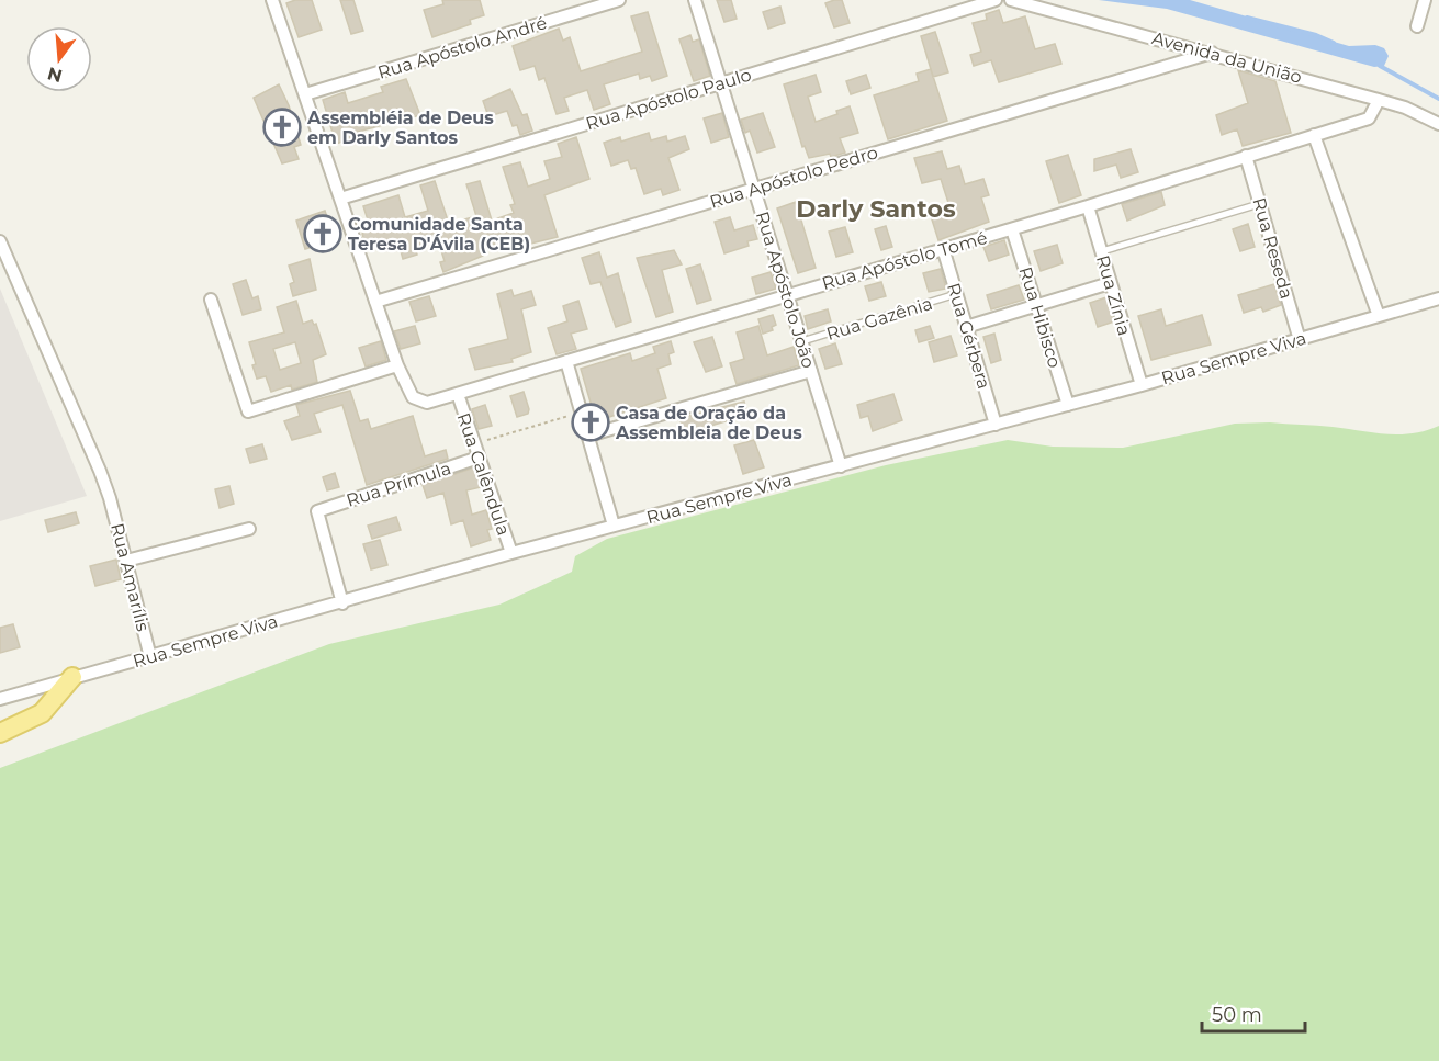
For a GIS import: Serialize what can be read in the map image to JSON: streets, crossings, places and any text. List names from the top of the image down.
{
  "streets": {
    "street": [
      "Rua Apóstolo André",
      "Avenida da União",
      "Rua Apóstolo Paulo",
      "Rua Apóstolo Pedro",
      "Rua Reseda",
      "Rua Apóstolo Tomé",
      "Rua Apóstolo João",
      "Rua Zínia",
      "Rua Hibisco",
      "Rua Gérbera",
      "Rua Sempre Viva",
      "Rua Calêndula",
      "Rua Prímula",
      "Rua Amarílis"
    ],
    "lane": ["Rua Gazênia"]
  },
  "crossings": [
    ["Avenida da União", "Rua Apóstolo Pedro"],
    ["Avenida da União", "Rua Apóstolo Tomé"],
    ["Rua Apóstolo Paulo", "Rua Apóstolo João"],
    ["Rua Apóstolo Pedro", "Rua Apóstolo João"],
    ["Rua Reseda", "Rua Apóstolo Tomé"],
    ["Rua Reseda", "Rua Sempre Viva"],
    ["Rua Apóstolo Tomé", "Rua Apóstolo João"],
    ["Rua Apóstolo Tomé", "Rua Zínia"],
    ["Rua Apóstolo Tomé", "Rua Hibisco"],
    ["Rua Apóstolo Tomé", "Rua Gérbera"],
    ["Rua Apóstolo Tomé", "Rua Calêndula"],
    ["Rua Apóstolo João", "Rua Gazênia"],
    ["Rua Apóstolo João", "Rua Sempre Viva"],
    ["Rua Zínia", "Rua Sempre Viva"],
    ["Rua Hibisco", "Rua Sempre Viva"],
    ["Rua Gazênia", "Rua Gérbera"],
    ["Rua Gérbera", "Rua Sempre Viva"],
    ["Rua Sempre Viva", "Rua Calêndula"],
    ["Rua Sempre Viva", "Rua Prímula"],
    ["Rua Sempre Viva", "Rua Amarílis"],
    ["Rua Calêndula", "Rua Prímula"]
  ],
  "districts": ["Darly Santos"],
  "places": {
    "church": ["Assembléia de Deus em Darly Santos", "Comunidade Santa Teresa D'Ávila (CEB)", "Casa de Oração da Assembleia de Deus"]
  },
  "scale_bar": "50 m",
  "north": "bottom"
}
